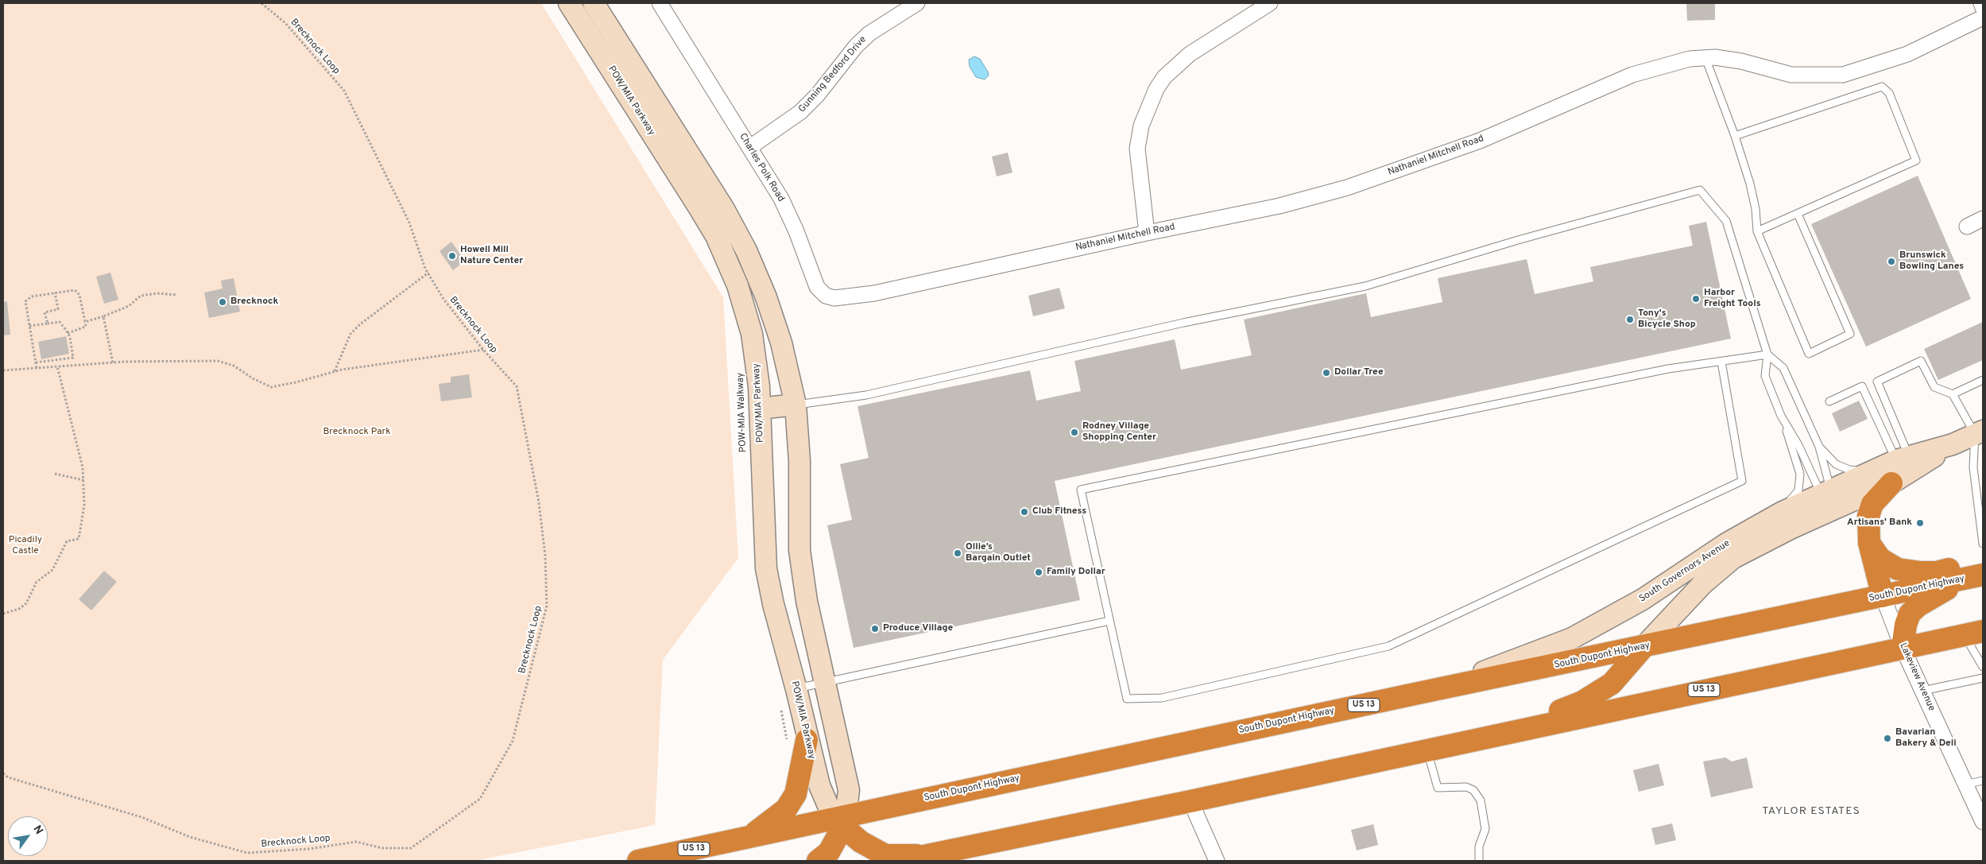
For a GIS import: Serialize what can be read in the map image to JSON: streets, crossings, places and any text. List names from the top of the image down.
{
  "streets": {
    "highway": ["South Dupont Highway", "US 13"],
    "main road": ["POW/MIA Parkway", "South Governors Avenue"],
    "street": [
      "Gunning Bedford Drive",
      "Nathaniel Mitchell Road",
      "Charles Polk Road",
      "Lakeview Avenue"
    ],
    "path": ["Brecknock Loop"]
  },
  "crossings": [
    ["Gunning Bedford Drive", "Charles Polk Road"],
    ["POW/MIA Parkway", "South Dupont Highway"],
    ["Nathaniel Mitchell Road", "Charles Polk Road"],
    ["South Governors Avenue", "South Dupont Highway"],
    ["South Dupont Highway", "Lakeview Avenue"],
    ["Lakeview Avenue", "US 13"]
  ],
  "districts": ["TAYLOR ESTATES"],
  "parks": ["Brecknock Park", "Picadily Castle"],
  "places": [
    "Howell Mill Nature Center",
    "Brunswick Bowling Lanes",
    "Harbor Freight Tools",
    "Brecknock",
    "Tony's Bicycle Shop",
    "Dollar Tree",
    "Rodney Village Shopping Center",
    "Club Fitness",
    "Artisans' Bank",
    "Ollie’s Bargain Outlet",
    "Family Dollar",
    "Produce Village",
    "Bavarian Bakery & Deli"
  ],
  "north": "top right"
}
